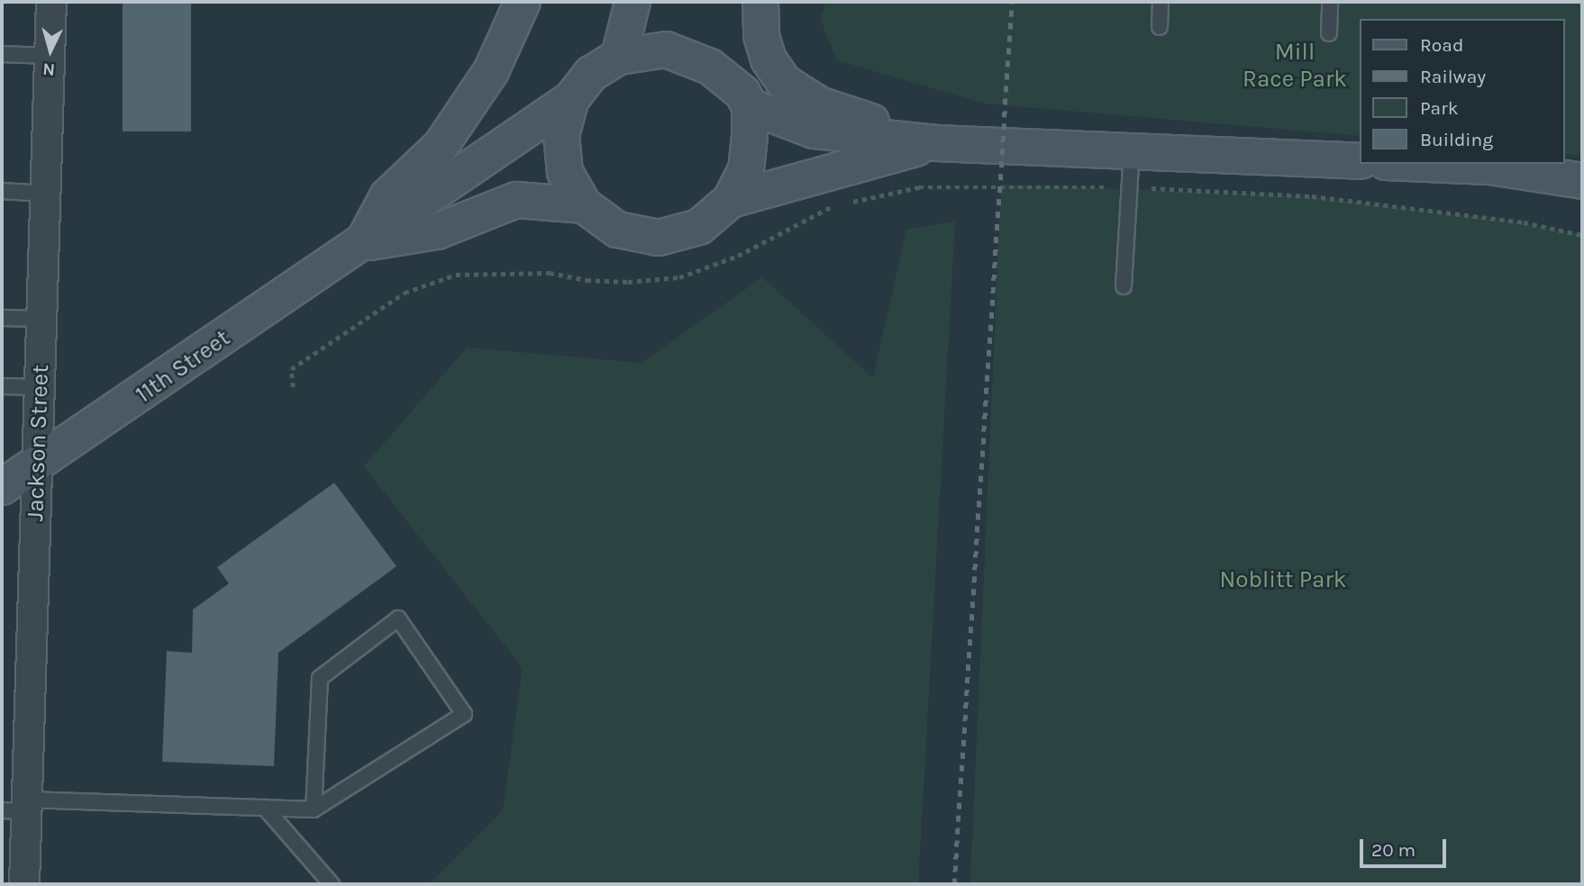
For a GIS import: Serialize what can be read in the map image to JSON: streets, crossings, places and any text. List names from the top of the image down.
{
  "streets": {
    "main road": ["11th Street"],
    "street": ["Jackson Street"]
  },
  "crossings": [
    ["11th Street", "Jackson Street"]
  ],
  "parks": ["Mill Race Park", "Noblitt Park"],
  "legend": [
    "Road",
    "Railway",
    "Park",
    "Building"
  ],
  "scale_bar": "20 m",
  "north": "bottom"
}
